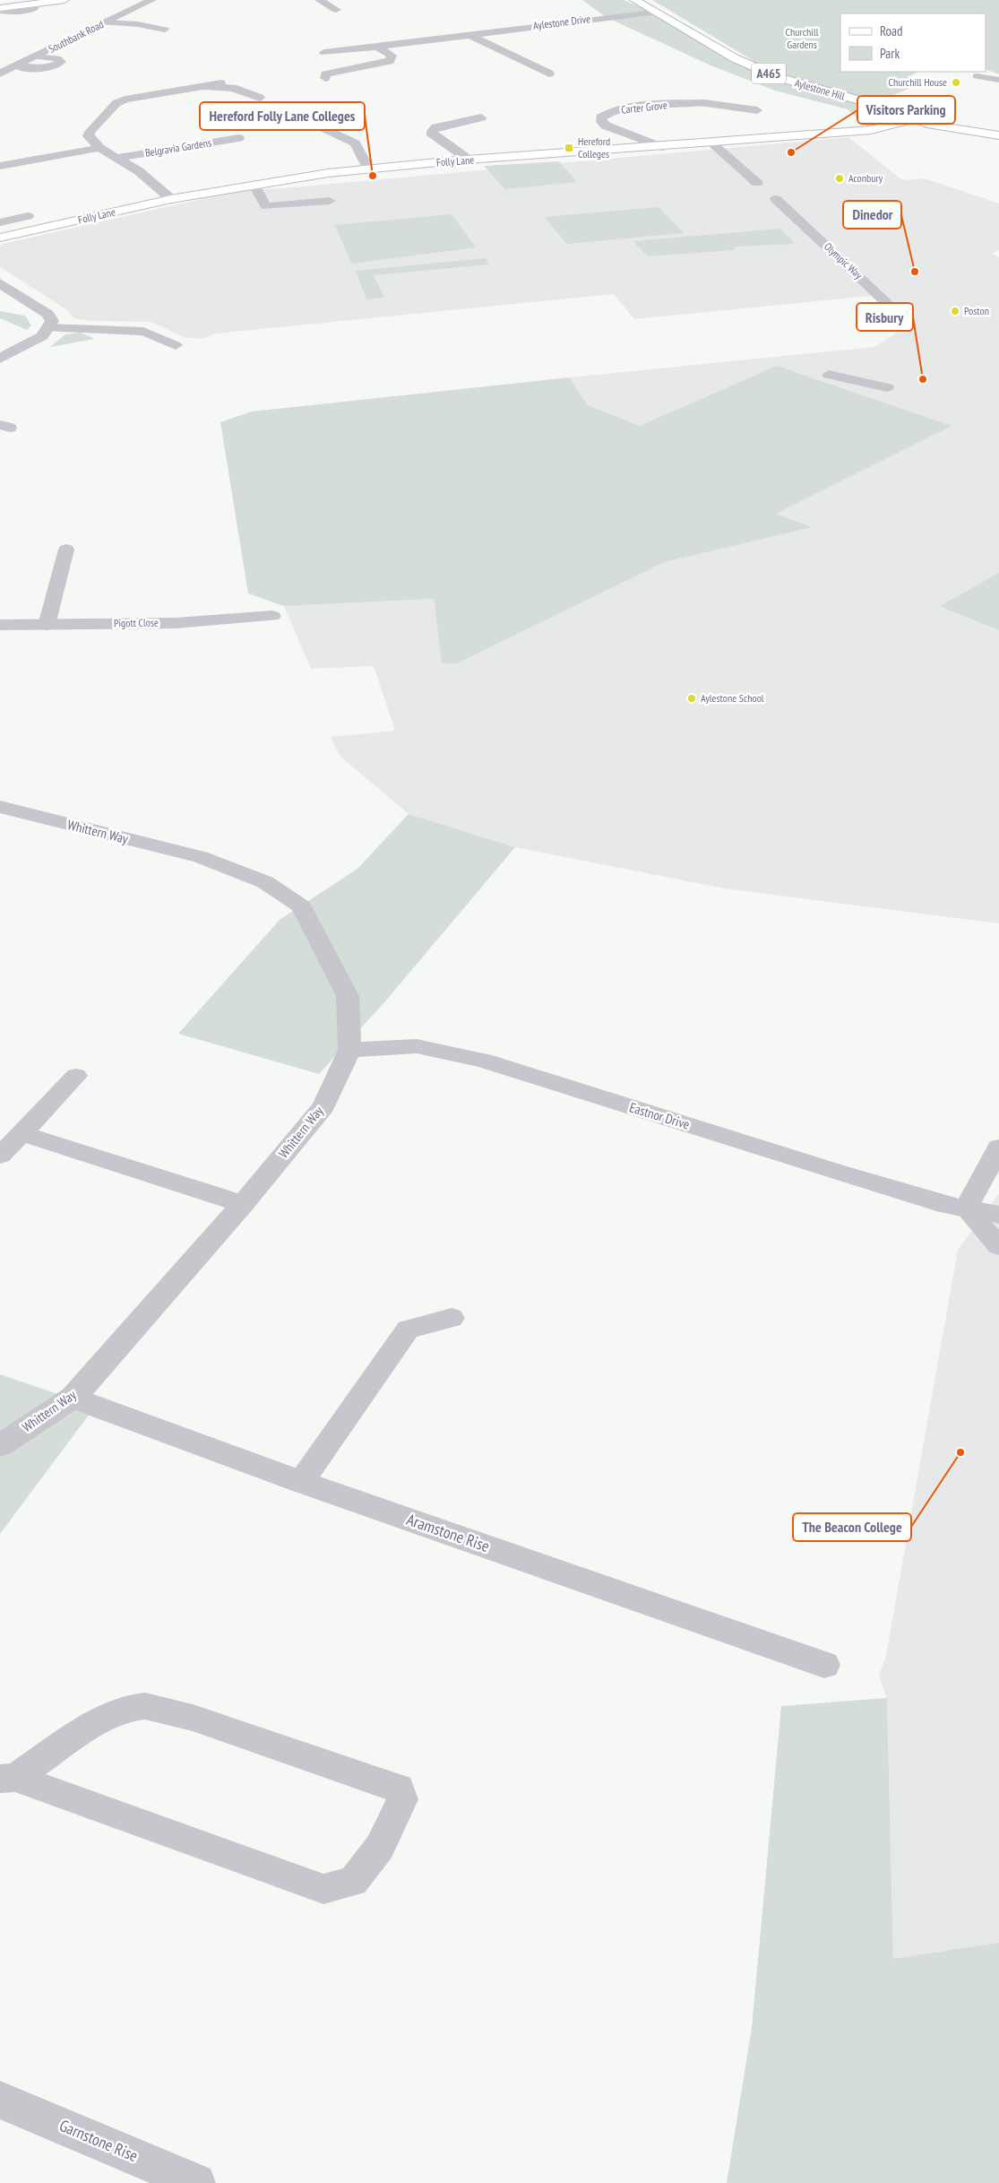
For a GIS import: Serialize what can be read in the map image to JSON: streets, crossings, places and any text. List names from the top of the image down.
{
  "streets": {
    "main road": ["A465", "Aylestone Hill", "Folly Lane"],
    "street": [
      "Aylestone Drive",
      "Southbank Road",
      "Carter Grove",
      "Belgravia Gardens",
      "Pigott Close",
      "Whittern Way",
      "Eastnor Drive",
      "Aramstone Rise",
      "Garnstone Rise"
    ],
    "lane": ["Olympic Way"]
  },
  "crossings": [
    ["Aylestone Drive", "Aylestone Hill"],
    ["Aylestone Hill", "Folly Lane"],
    ["Carter Grove", "Folly Lane"],
    ["Belgravia Gardens", "Folly Lane"],
    ["Whittern Way", "Eastnor Drive"],
    ["Whittern Way", "Aramstone Rise"]
  ],
  "parks": ["Churchill Gardens"],
  "places": {
    "other": [
      "Churchill House",
      "Visitors Parking",
      "Hereford Folly Lane Colleges",
      "Aconbury",
      "Dinedor",
      "Poston",
      "Risbury",
      "Aylestone School",
      "The Beacon College"
    ],
    "transit": ["Hereford Colleges"]
  },
  "legend": ["Road", "Park"]
}
